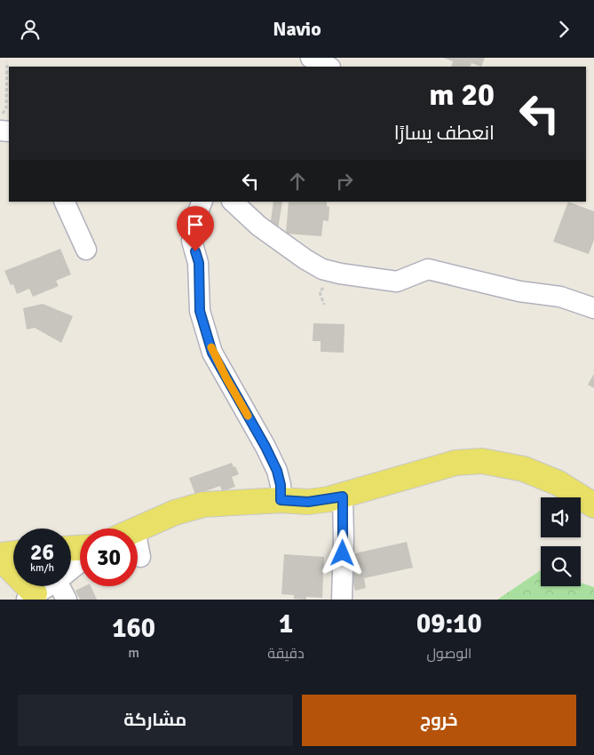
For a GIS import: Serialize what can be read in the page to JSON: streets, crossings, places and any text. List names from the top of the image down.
{
  "page": {
    "header": "Navio",
    "turn": ["20 m", "انعطف يسارًا"],
    "speed": "26 km/h",
    "limit": "30",
    "eta": [
      "09:10",
      "الوصول",
      "1",
      "دقيقة",
      "160",
      "m"
    ],
    "buttons": ["خروج", "مشاركة"]
  }
}
